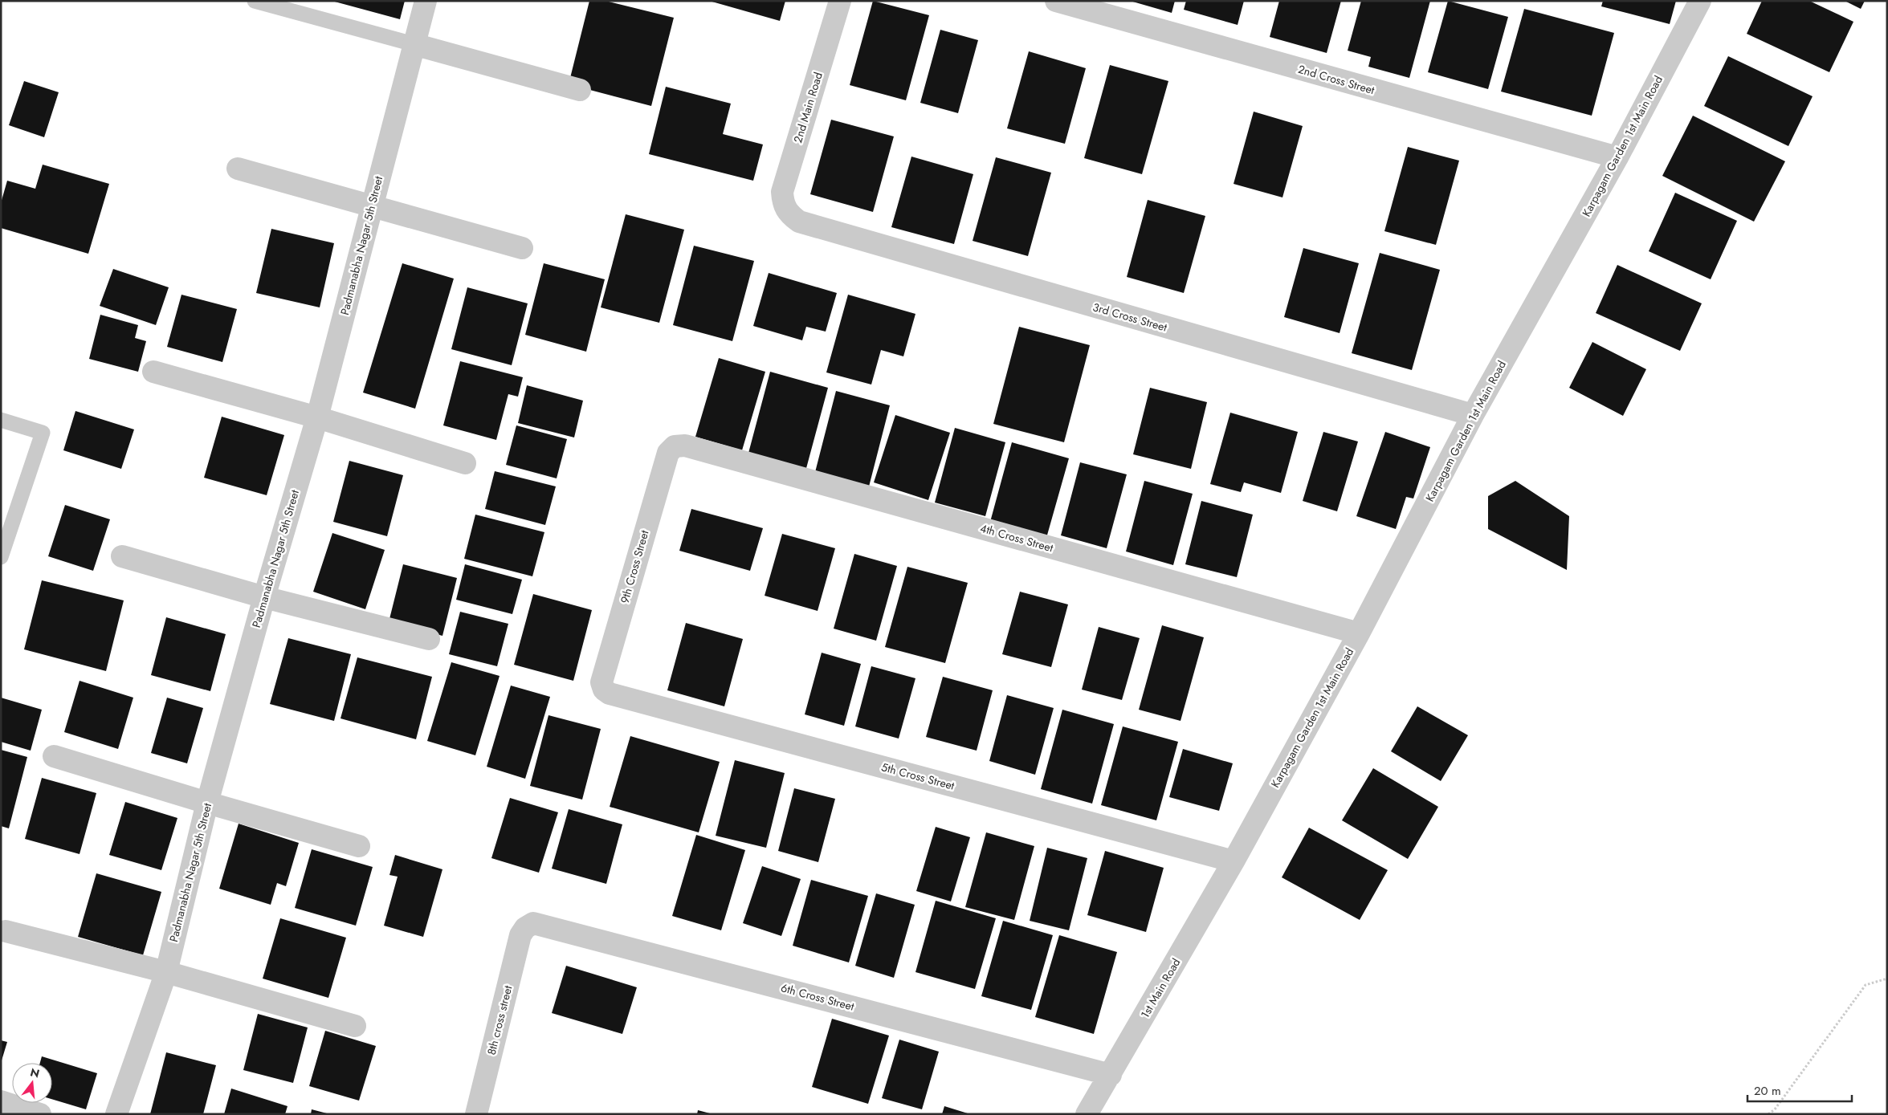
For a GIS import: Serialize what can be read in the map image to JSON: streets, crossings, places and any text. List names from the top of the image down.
{
  "streets": {
    "street": [
      "2nd Cross Street",
      "2nd Main Road",
      "Karpagam Garden 1st Main Road",
      "Padmanabha Nagar 5th Street",
      "3rd Cross Street",
      "4th Cross Street",
      "9th Cross Street",
      "5th Cross Street",
      "1st Main Road",
      "6th Cross Street",
      "8th cross street"
    ]
  },
  "crossings": [
    ["2nd Cross Street", "Karpagam Garden 1st Main Road"],
    ["2nd Main Road", "3rd Cross Street"],
    ["Karpagam Garden 1st Main Road", "3rd Cross Street"],
    ["Karpagam Garden 1st Main Road", "4th Cross Street"],
    ["Karpagam Garden 1st Main Road", "5th Cross Street"],
    ["Karpagam Garden 1st Main Road", "1st Main Road"],
    ["4th Cross Street", "9th Cross Street"],
    ["9th Cross Street", "5th Cross Street"],
    ["5th Cross Street", "1st Main Road"],
    ["1st Main Road", "6th Cross Street"],
    ["6th Cross Street", "8th cross street"]
  ],
  "scale_bar": "20 m",
  "north": "top"
}
